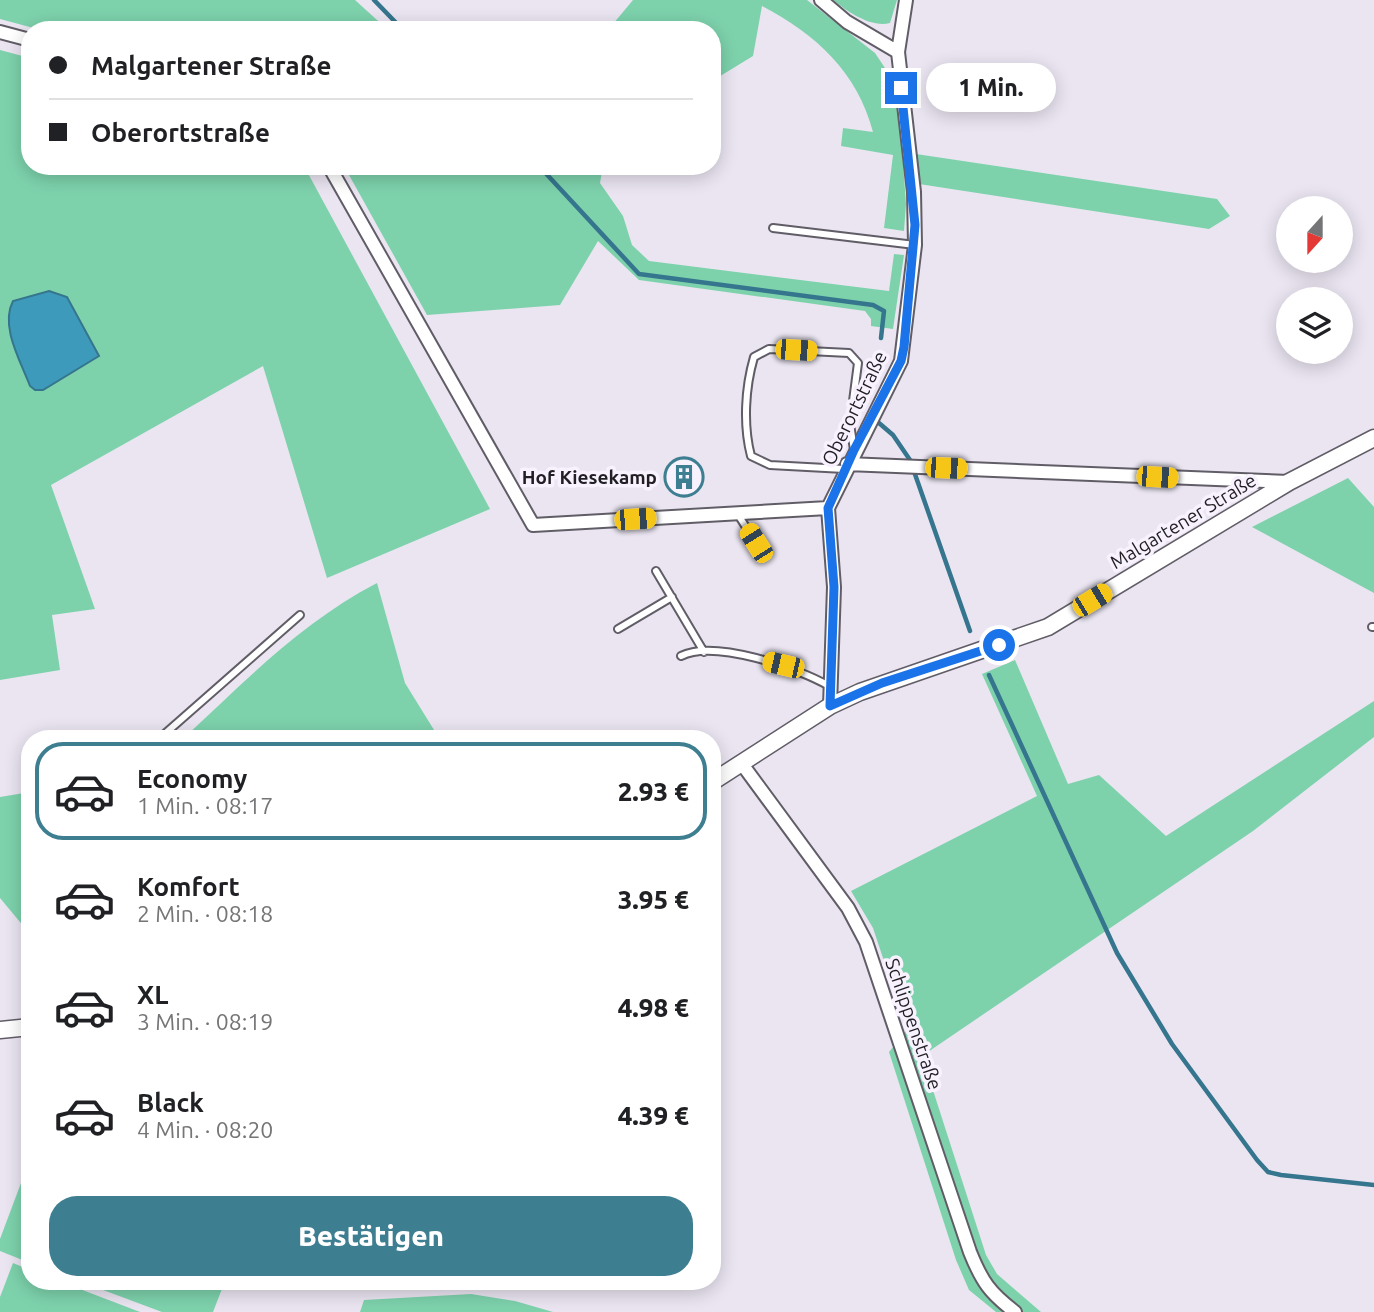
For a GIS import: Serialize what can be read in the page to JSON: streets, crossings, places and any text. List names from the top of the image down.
{
  "streets": {
    "street": ["Oberortstraße", "Malgartener Straße", "Schlippenstraße"]
  },
  "crossings": [
    ["Oberortstraße", "Malgartener Straße"],
    ["Malgartener Straße", "Schlippenstraße"]
  ],
  "places": {
    "building": ["Hof Kiesekamp"]
  },
  "north": "bottom",
  "page": {
    "banner": ["Malgartener Straße", "Oberortstraße"],
    "bubble": "1 Min.",
    "list": [
      {
        "name": "Economy",
        "note": "1 Min. · 08:17",
        "value": "2.93 €"
      },
      {
        "name": "Komfort",
        "note": "2 Min. · 08:18",
        "value": "3.95 €"
      },
      {
        "name": "XL",
        "note": "3 Min. · 08:19",
        "value": "4.98 €"
      },
      {
        "name": "Black",
        "note": "4 Min. · 08:20",
        "value": "4.39 €"
      }
    ],
    "buttons": "Bestätigen"
  }
}
